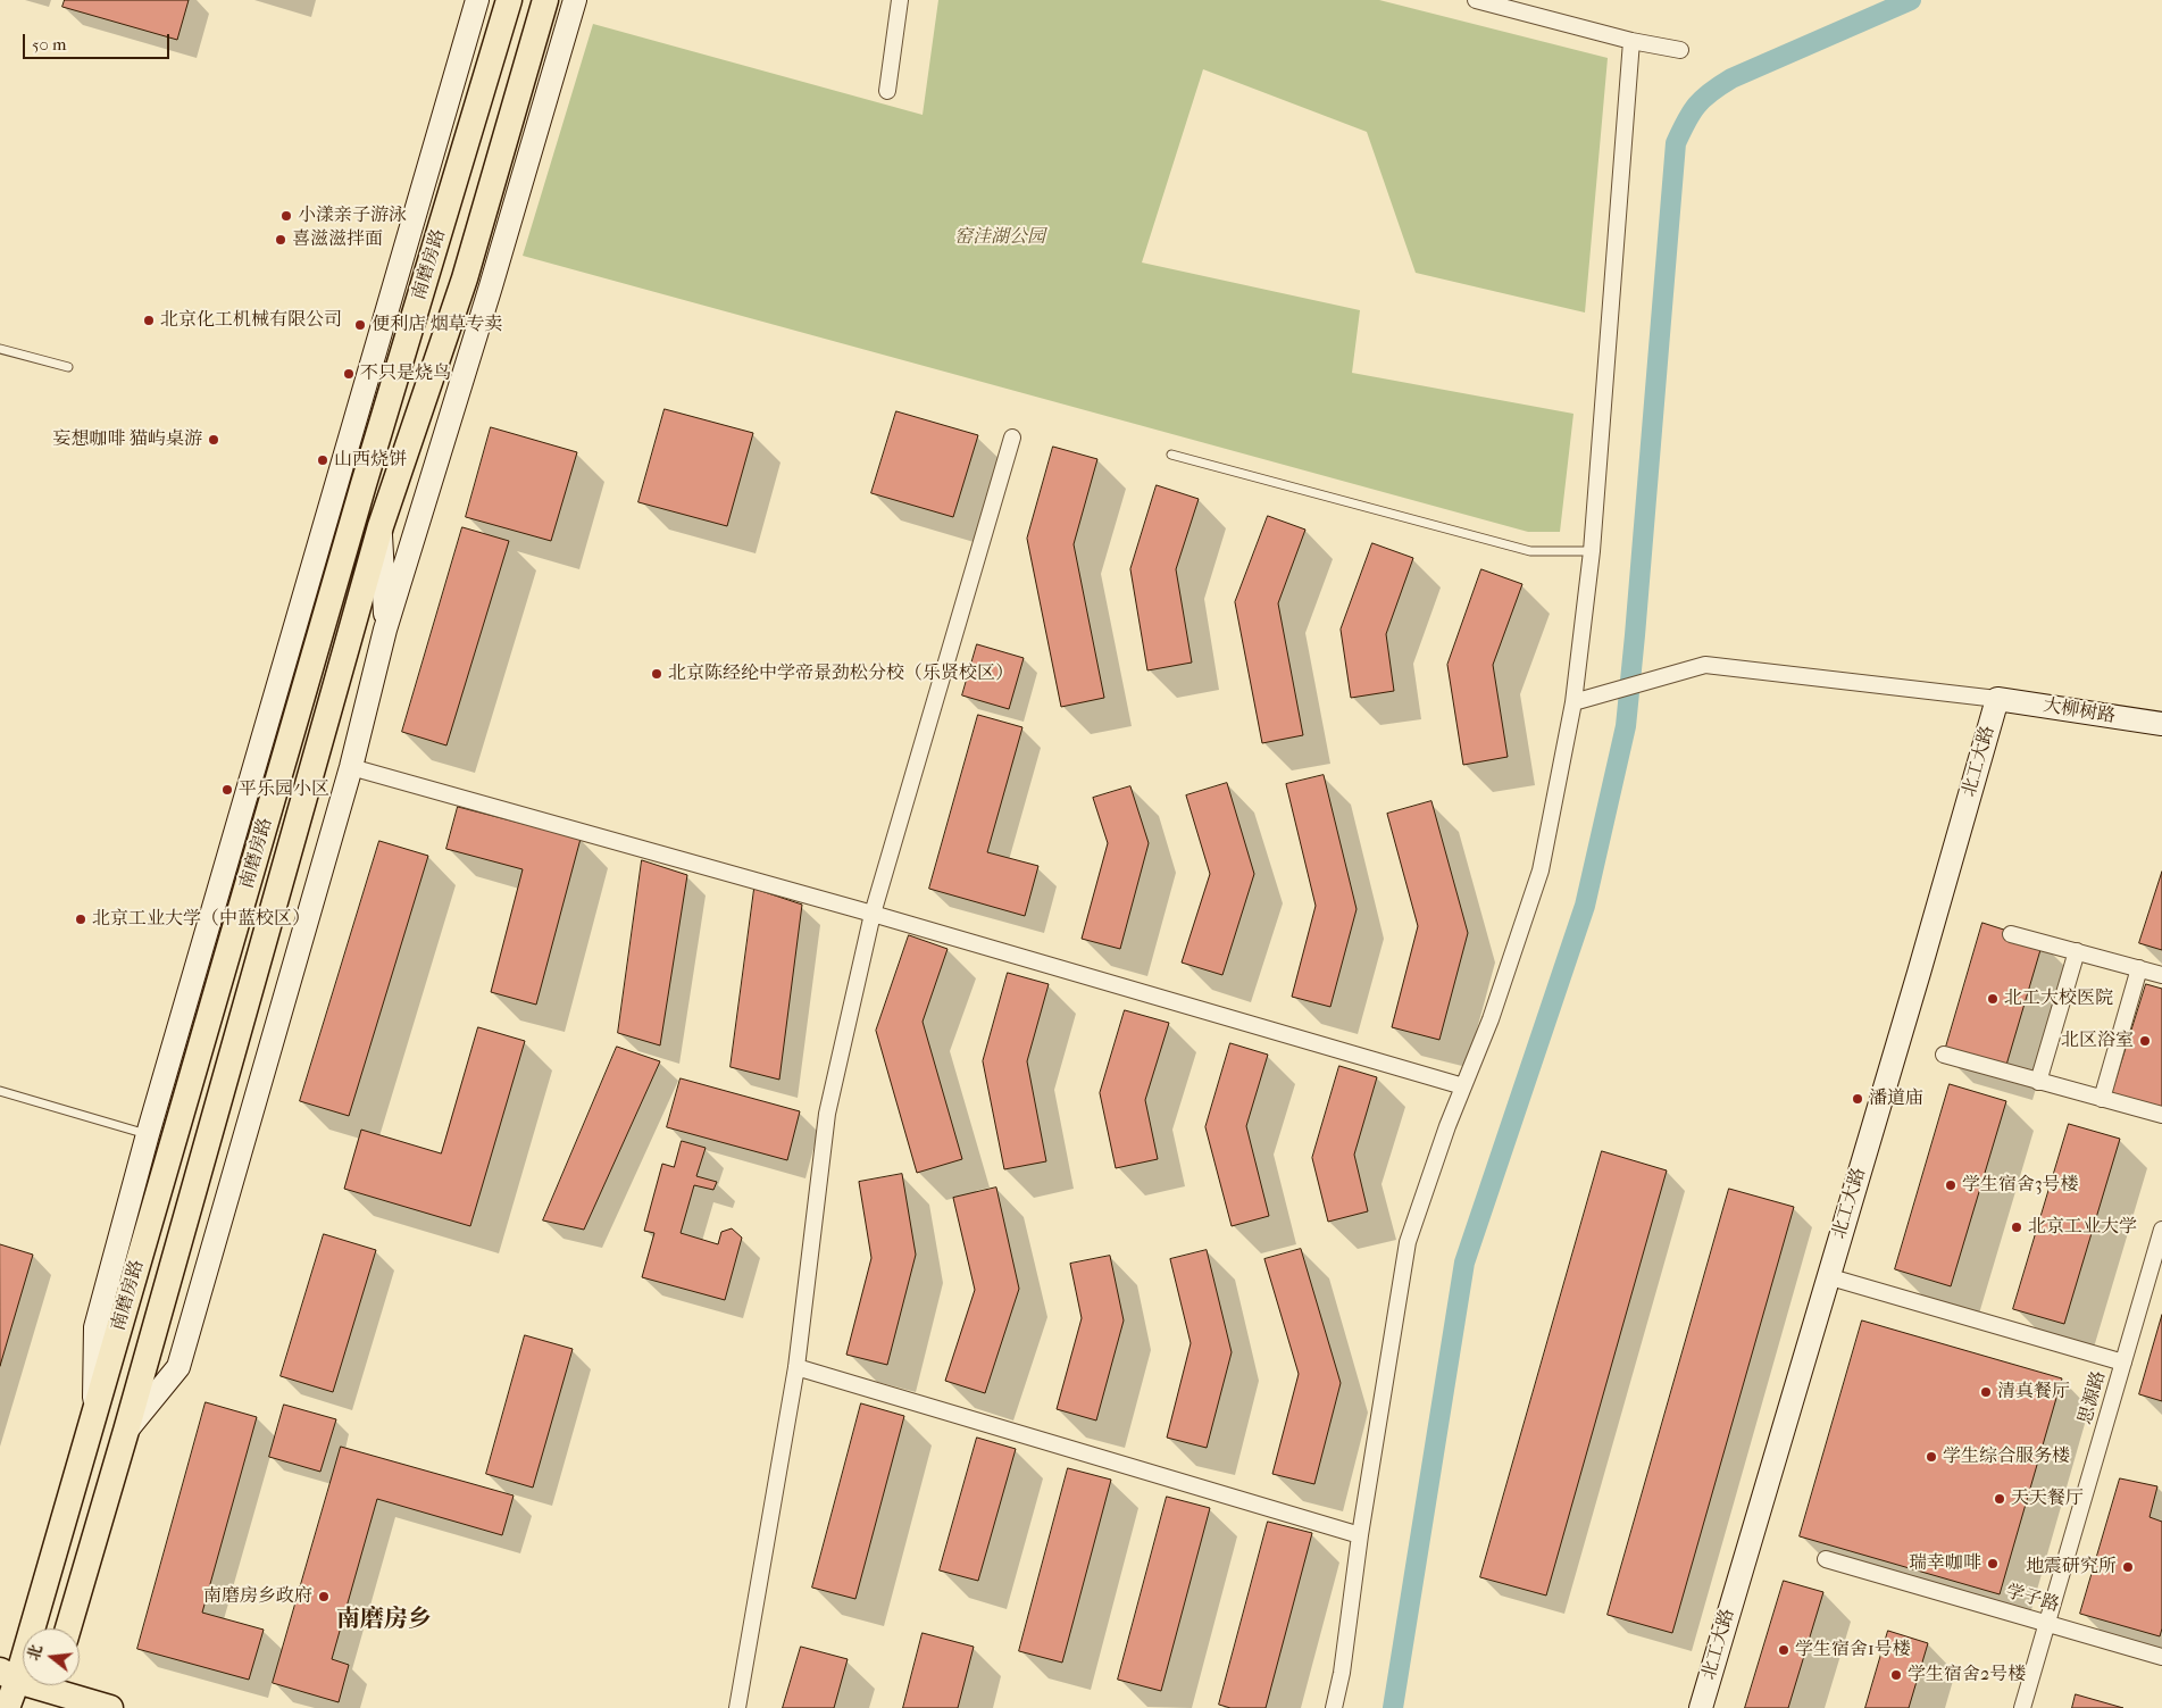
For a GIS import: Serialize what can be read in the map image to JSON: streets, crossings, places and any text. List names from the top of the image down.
{
  "streets": {
    "main road": ["南磨房路"],
    "street": [
      "大柳树路",
      "北工大路",
      "思源路",
      "学子路"
    ]
  },
  "crossings": [
    ["大柳树路", "北工大路"],
    ["思源路", "学子路"]
  ],
  "districts": ["南磨房乡"],
  "parks": ["窑洼湖公园"],
  "places": [
    "小漾亲子游泳",
    "喜滋滋拌面",
    "北京化工机械有限公司",
    "便利店 烟草专卖",
    "不只是烧鸟",
    "妄想咖啡 猫屿桌游",
    "山西烧饼",
    "北京陈经纶中学帝景劲松分校（乐贤校区）",
    "平乐园小区",
    "北京工业大学（中蓝校区）",
    "北工大校医院",
    "北区浴室",
    "潘道庙",
    "学生宿舍3号楼",
    "北京工业大学",
    "清真餐厅",
    "学生综合服务楼",
    "天天餐厅",
    "瑞幸咖啡",
    "地震研究所",
    "南磨房乡政府",
    "学生宿舍1号楼",
    "学生宿舍2号楼"
  ],
  "scale_bar": "50 m",
  "north": "left"
}
